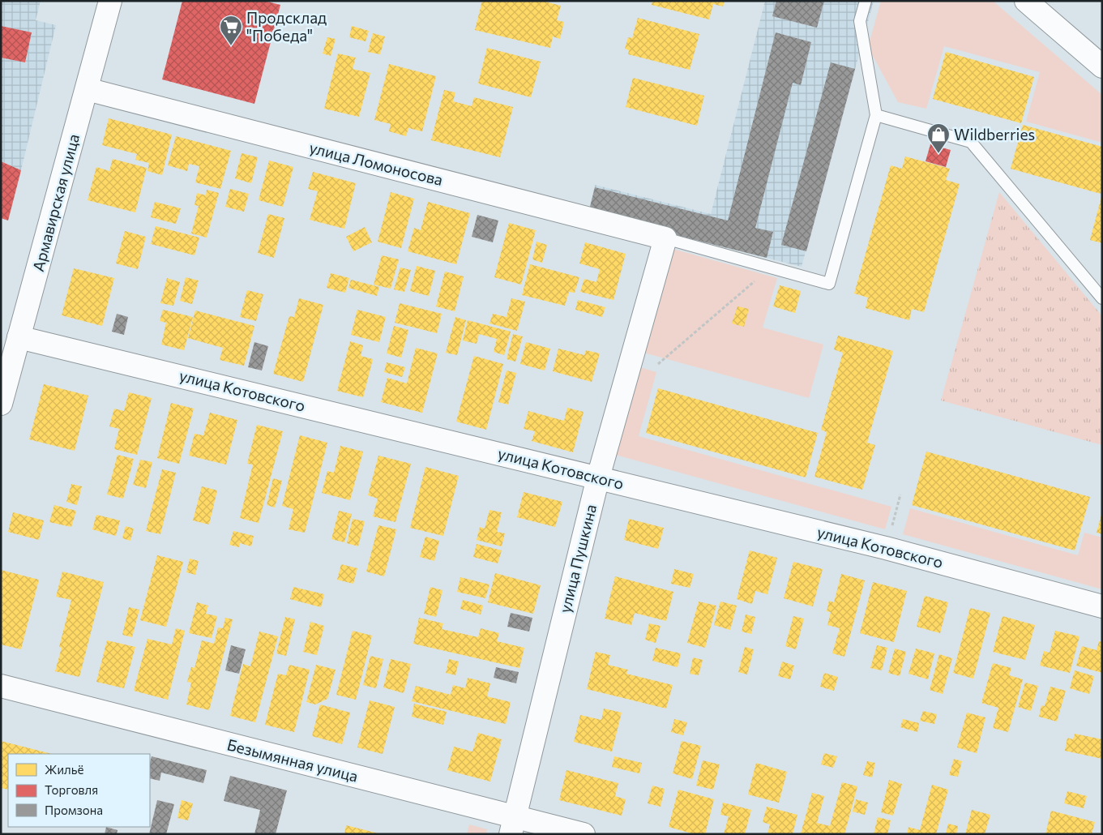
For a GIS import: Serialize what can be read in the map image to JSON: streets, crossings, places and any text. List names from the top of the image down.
{
  "streets": {
    "street": [
      "улица Ломоносова",
      "Армавирская улица",
      "улица Котовского",
      "улица Пушкина",
      "Безымянная улица"
    ]
  },
  "crossings": [
    ["улица Ломоносова", "Армавирская улица"],
    ["улица Ломоносова", "улица Пушкина"],
    ["Армавирская улица", "улица Котовского"],
    ["улица Котовского", "улица Пушкина"],
    ["улица Пушкина", "Безымянная улица"]
  ],
  "places": {
    "supermarket": ["Продсклад \"Победа\""],
    "shop": ["Wildberries"]
  },
  "legend": ["Жильё", "Торговля", "Промзона"]
}
